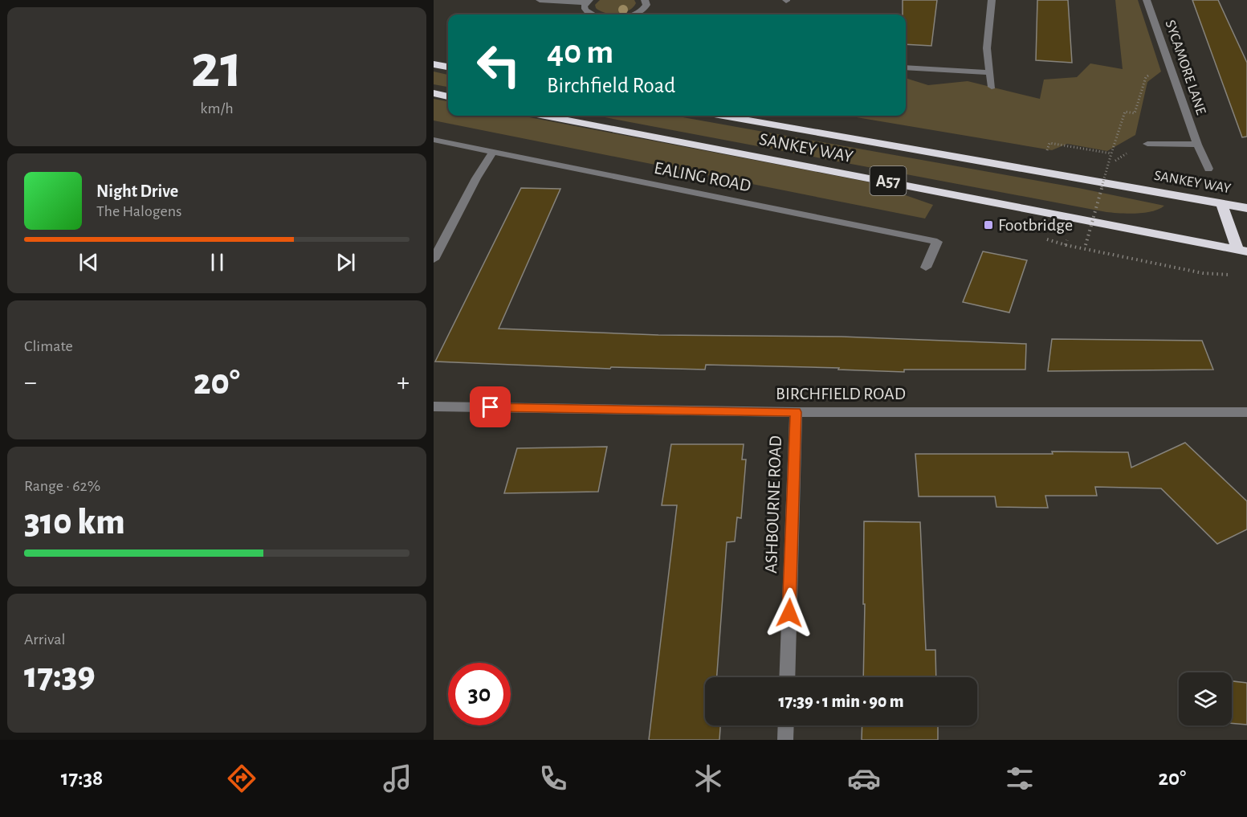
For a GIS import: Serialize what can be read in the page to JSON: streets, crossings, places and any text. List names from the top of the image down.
{
  "streets": {
    "highway": ["SANKEY WAY", "A57"],
    "street": [
      "SYCAMORE LANE",
      "EALING ROAD",
      "BIRCHFIELD ROAD",
      "ASHBOURNE ROAD"
    ]
  },
  "crossings": [
    ["BIRCHFIELD ROAD", "ASHBOURNE ROAD"]
  ],
  "places": {
    "transit": ["Footbridge"]
  },
  "page": {
    "tile": [
      ["21", "km/h"],
      "Climate",
      ["Range · 62%", "310 km"],
      ["Arrival", "17:39"]
    ],
    "turn": ["40 m", "Birchfield Road"],
    "song": ["Night Drive", "The Halogens"],
    "heat": ["−", "20°", "+"],
    "limit": "30",
    "trip": "17:39 · 1 min · 90 m",
    "tabs": ["17:38", "20°"]
  }
}
